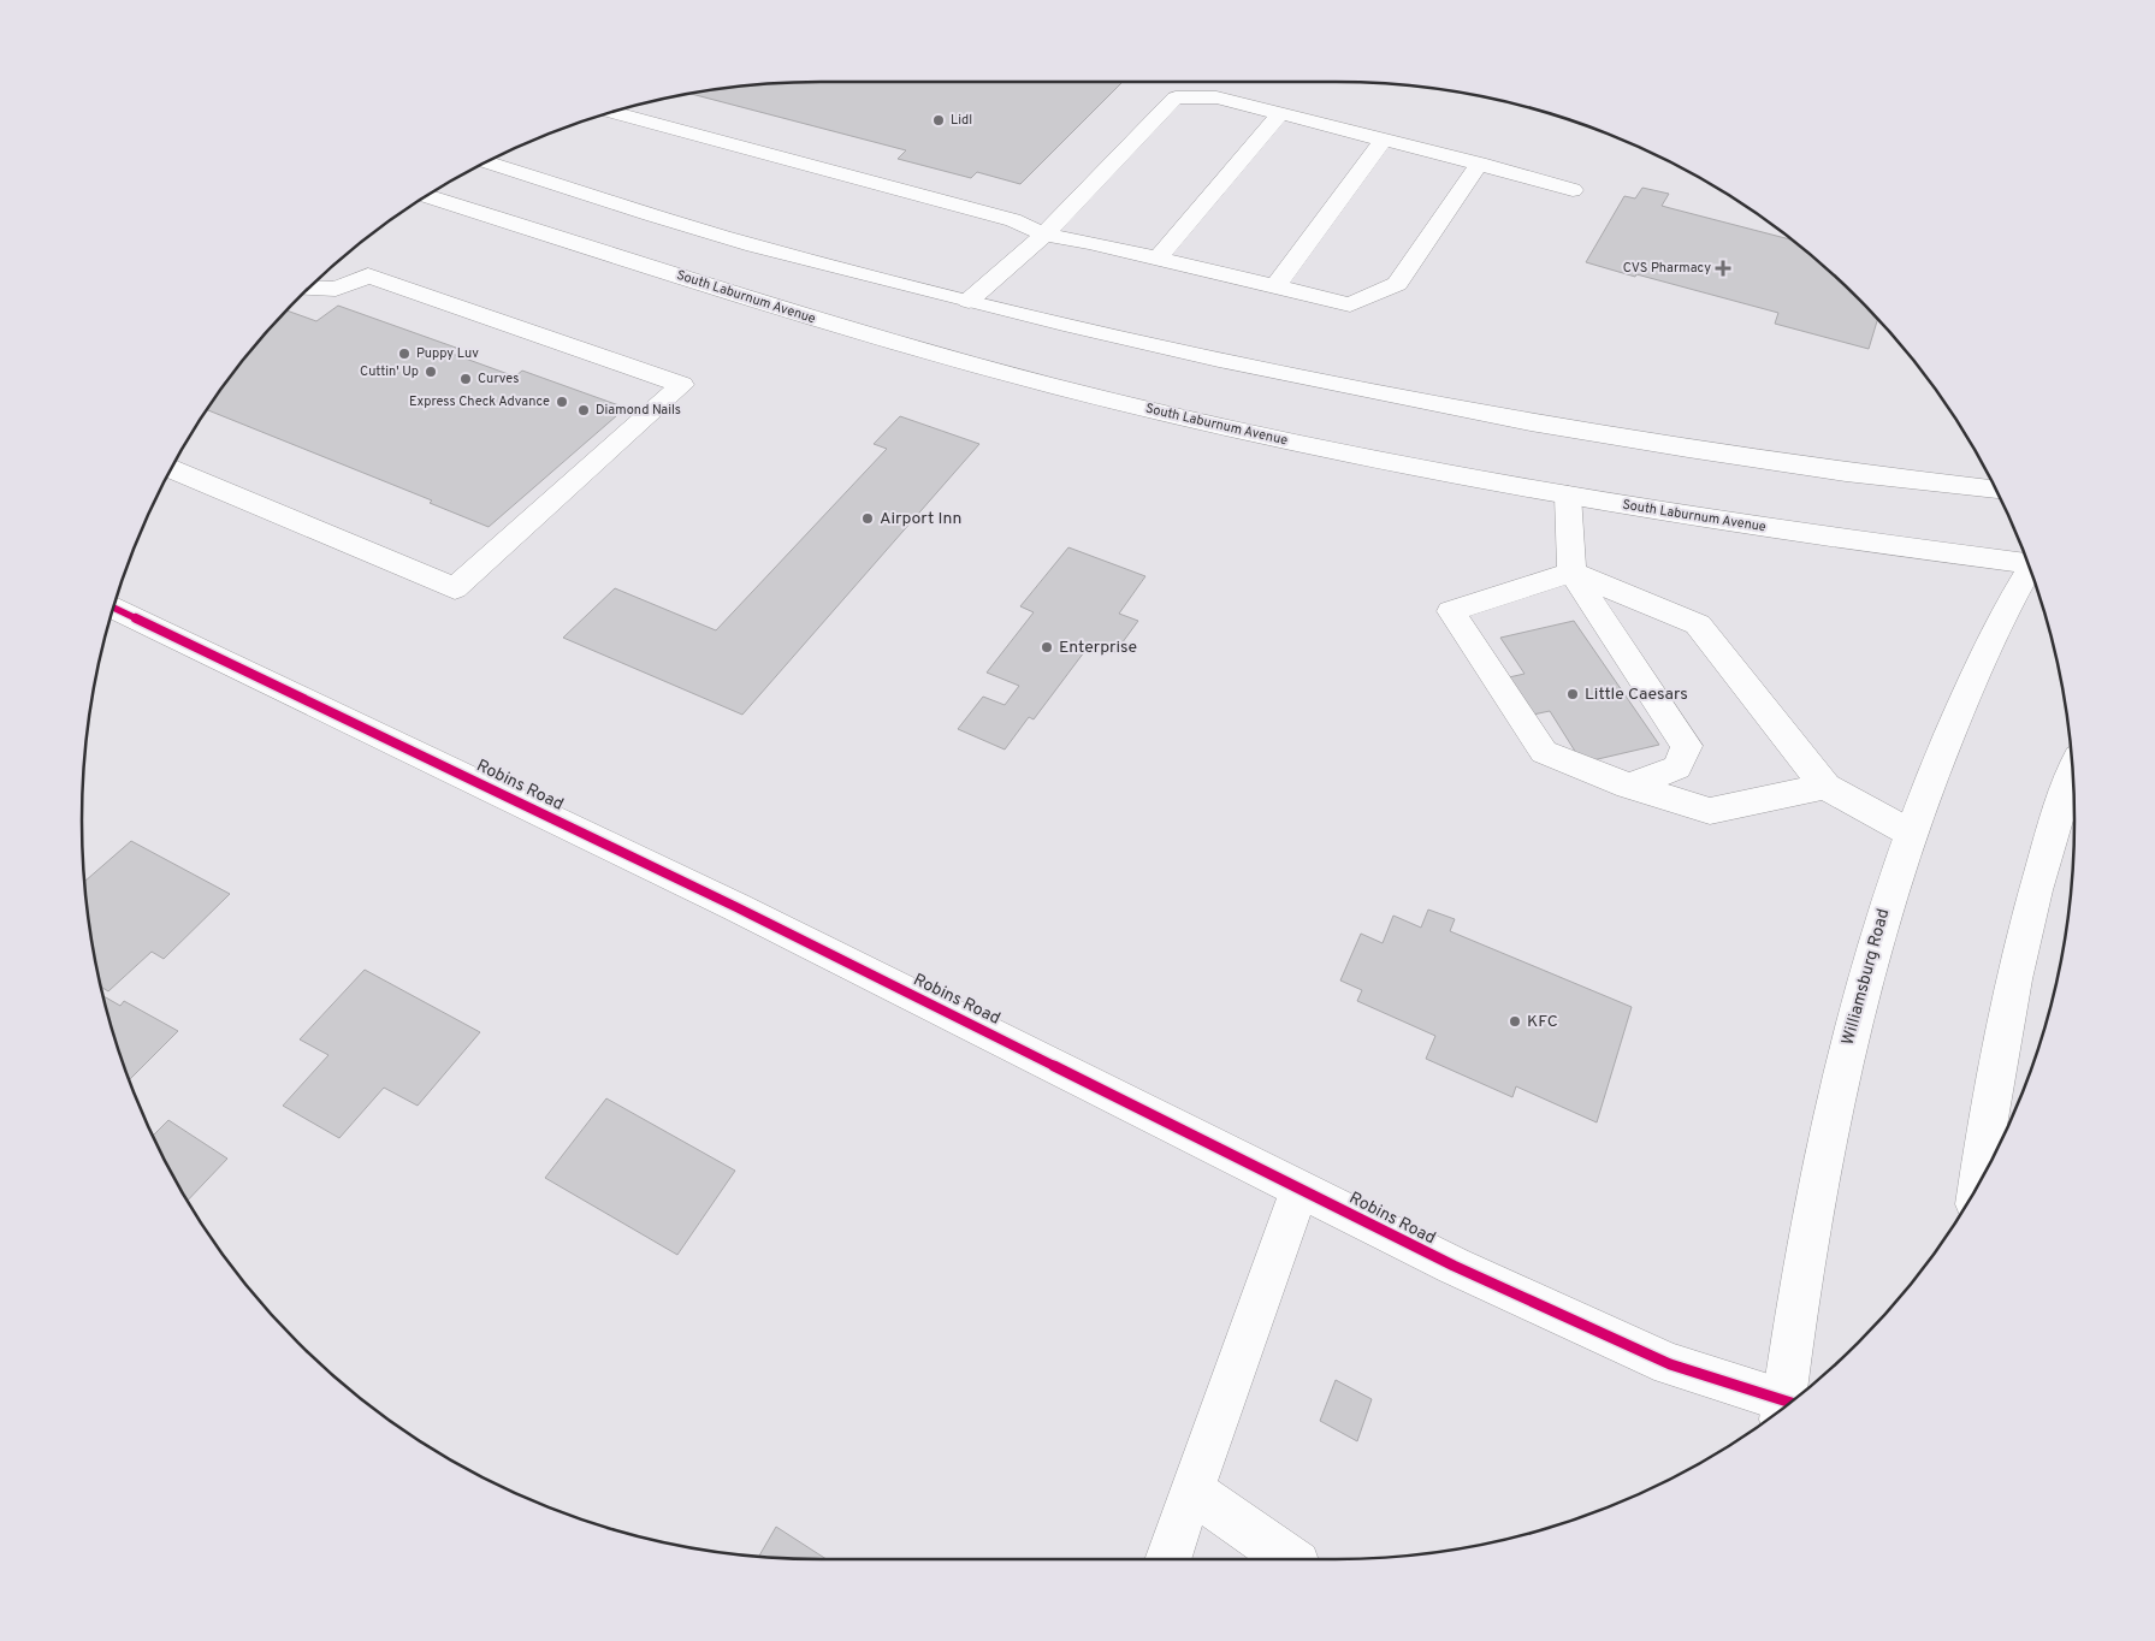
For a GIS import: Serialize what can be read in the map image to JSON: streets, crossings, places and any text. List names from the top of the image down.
{
  "streets": {
    "main road": ["South Laburnum Avenue", "Robins Road", "Williamsburg Road"]
  },
  "places": {
    "other": [
      "Lidl",
      "Puppy Luv",
      "Cuttin' Up",
      "Curves",
      "Express Check Advance",
      "Diamond Nails",
      "Airport Inn",
      "Enterprise",
      "Little Caesars",
      "KFC"
    ],
    "health": ["CVS Pharmacy"]
  }
}
